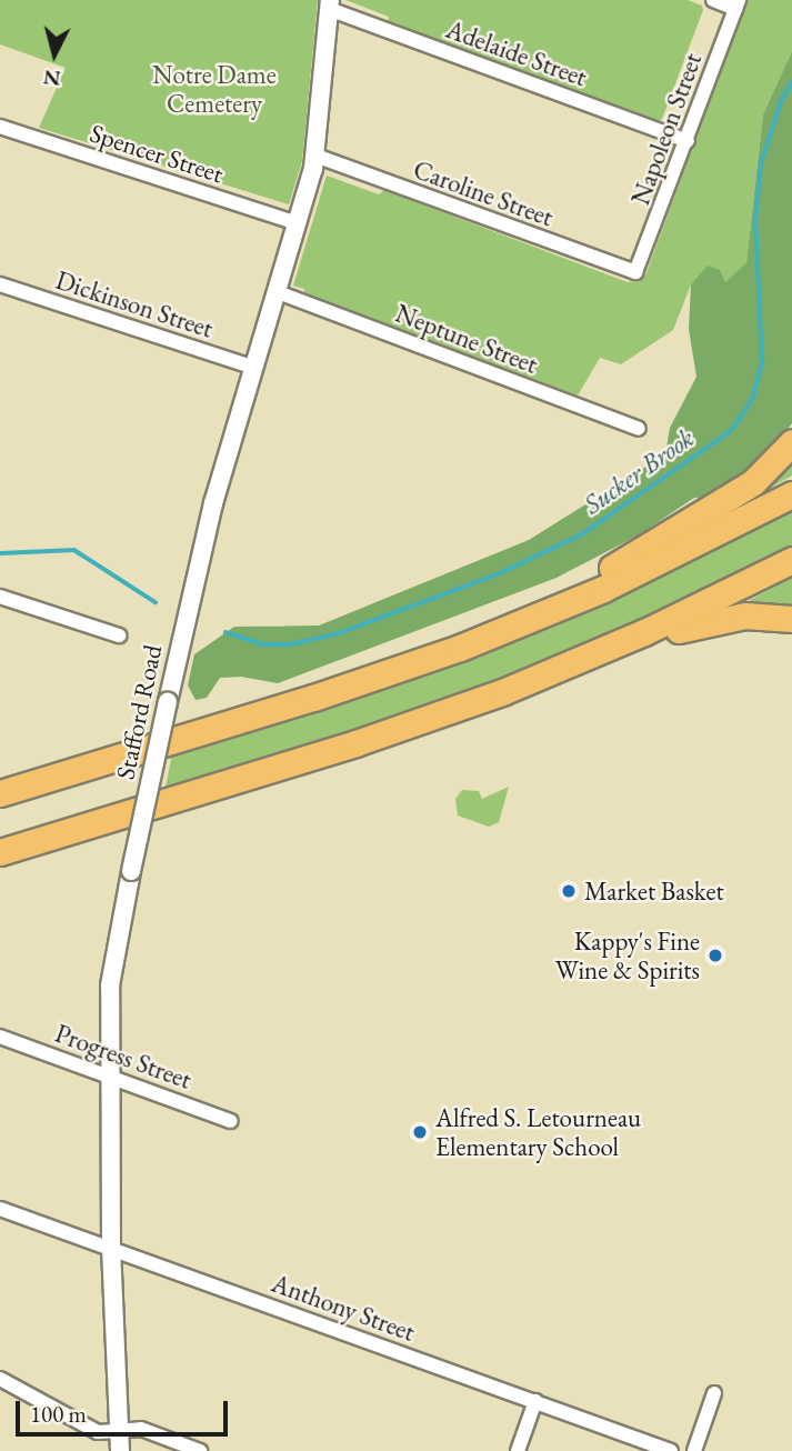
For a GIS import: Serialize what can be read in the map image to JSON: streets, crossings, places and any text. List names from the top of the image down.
{
  "streets": {
    "street": [
      "Adelaide Street",
      "Napoleon Street",
      "Spencer Street",
      "Caroline Street",
      "Dickinson Street",
      "Neptune Street",
      "Stafford Road",
      "Progress Street",
      "Anthony Street"
    ]
  },
  "crossings": [
    ["Adelaide Street", "Napoleon Street"],
    ["Adelaide Street", "Stafford Road"],
    ["Napoleon Street", "Caroline Street"],
    ["Spencer Street", "Stafford Road"],
    ["Caroline Street", "Stafford Road"],
    ["Dickinson Street", "Stafford Road"],
    ["Neptune Street", "Stafford Road"],
    ["Stafford Road", "Progress Street"],
    ["Stafford Road", "Anthony Street"]
  ],
  "water": ["Sucker Brook"],
  "parks": ["Notre Dame Cemetery"],
  "places": ["Market Basket", "Kappy's Fine Wine & Spirits", "Alfred S. Letourneau Elementary School"],
  "scale_bar": "100 m",
  "north": "bottom"
}
